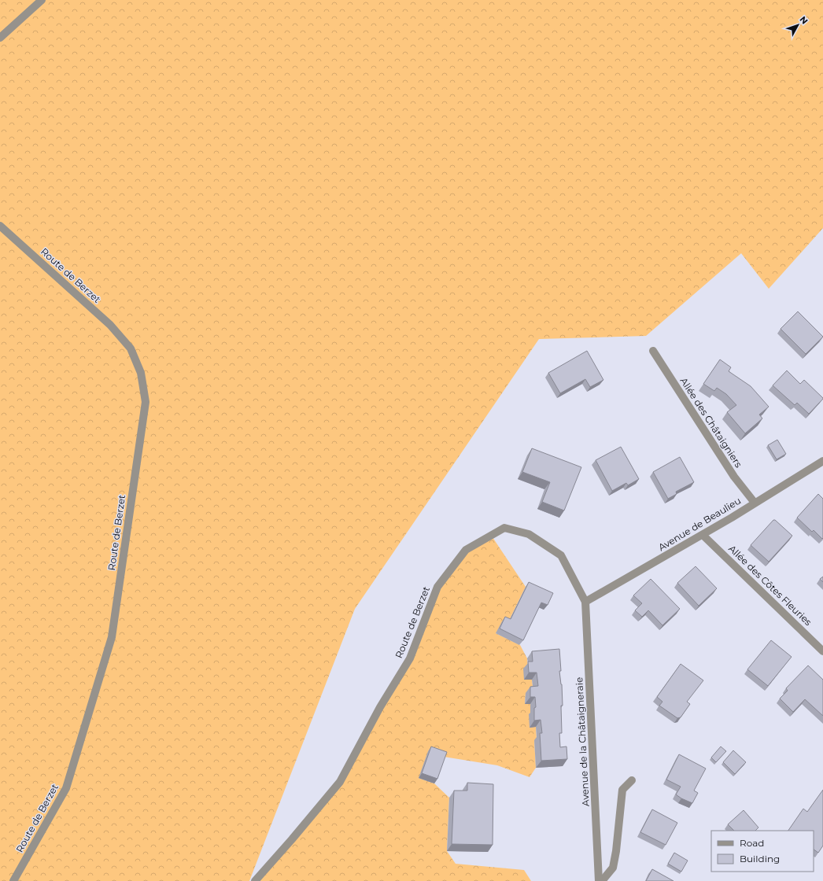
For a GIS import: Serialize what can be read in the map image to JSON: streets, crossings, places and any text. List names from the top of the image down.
{
  "streets": {
    "street": [
      "Route de Berzet",
      "Allée des Châtaigniers",
      "Avenue de Beaulieu",
      "Allée des Côtes Fleuries",
      "Avenue de la Châtaigneraie"
    ]
  },
  "crossings": [
    ["Route de Berzet", "Avenue de Beaulieu"],
    ["Route de Berzet", "Avenue de la Châtaigneraie"],
    ["Allée des Châtaigniers", "Avenue de Beaulieu"],
    ["Avenue de Beaulieu", "Allée des Côtes Fleuries"],
    ["Avenue de Beaulieu", "Avenue de la Châtaigneraie"]
  ],
  "legend": ["Road", "Building"],
  "north": "top right"
}
